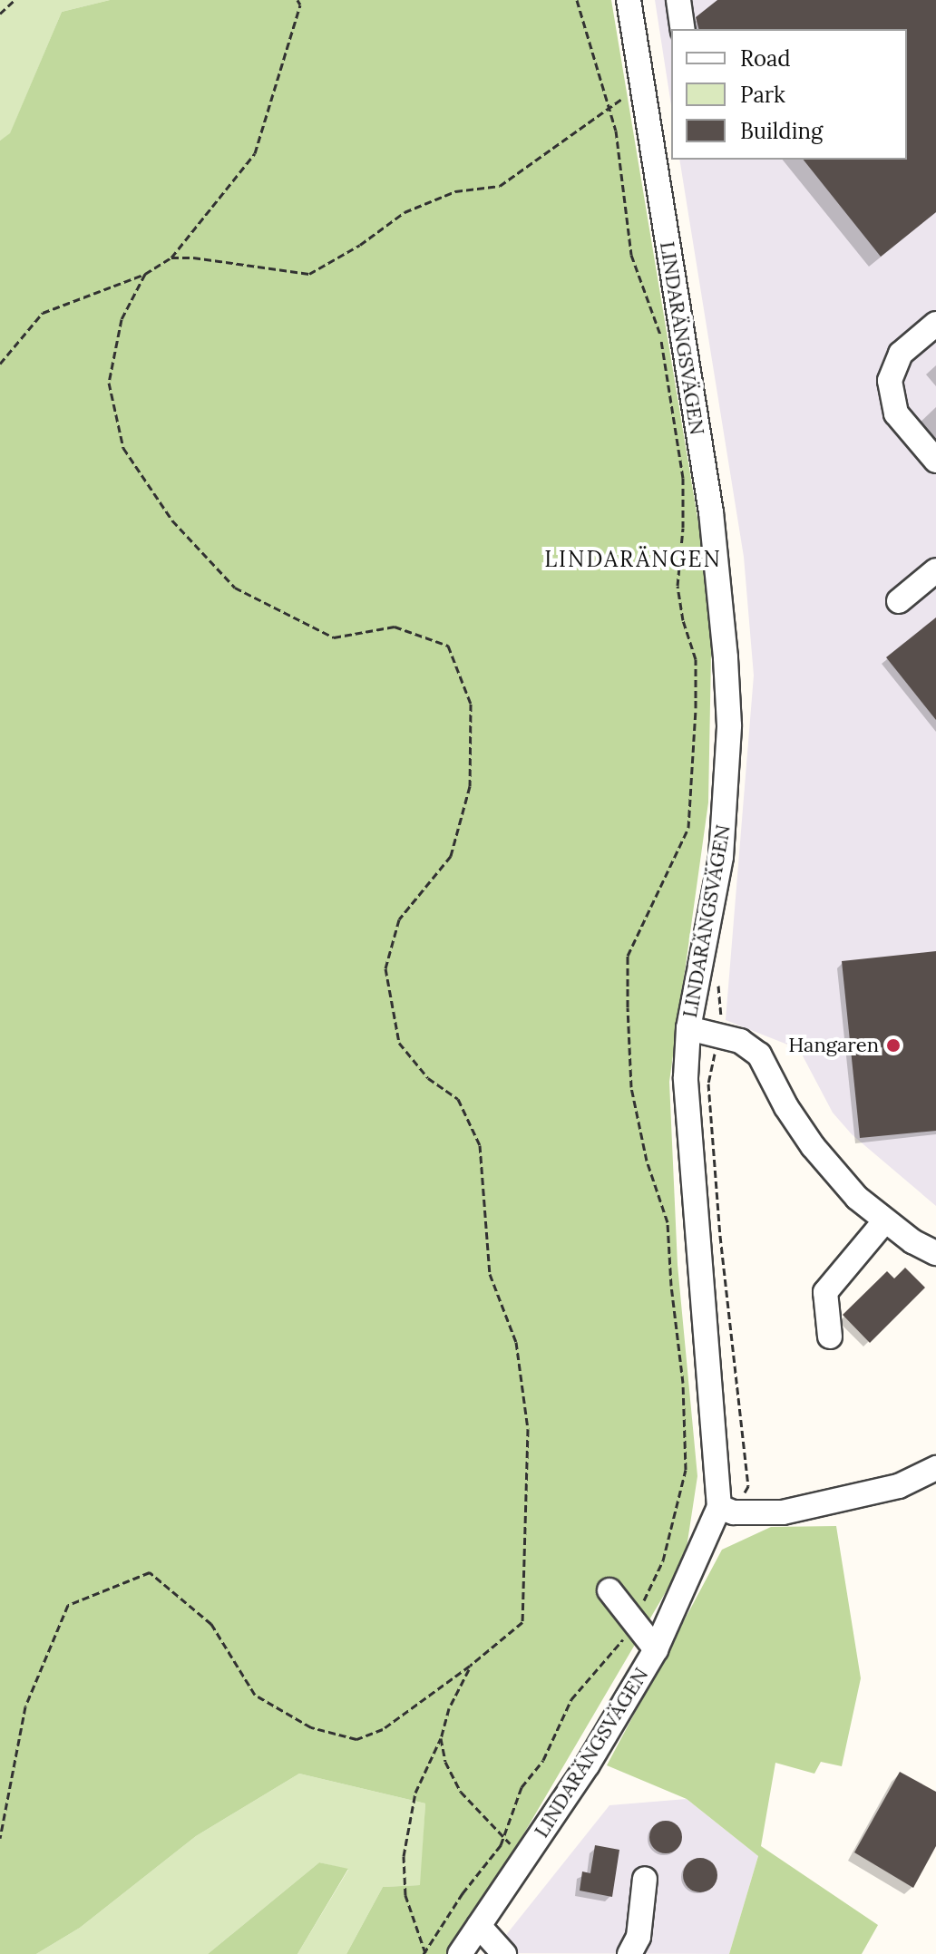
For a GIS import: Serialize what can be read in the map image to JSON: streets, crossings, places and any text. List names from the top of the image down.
{
  "streets": {
    "street": ["LINDARÄNGSVÄGEN"]
  },
  "districts": ["LINDARÄNGEN"],
  "places": ["Hangaren"],
  "legend": ["Road", "Park", "Building"]
}
